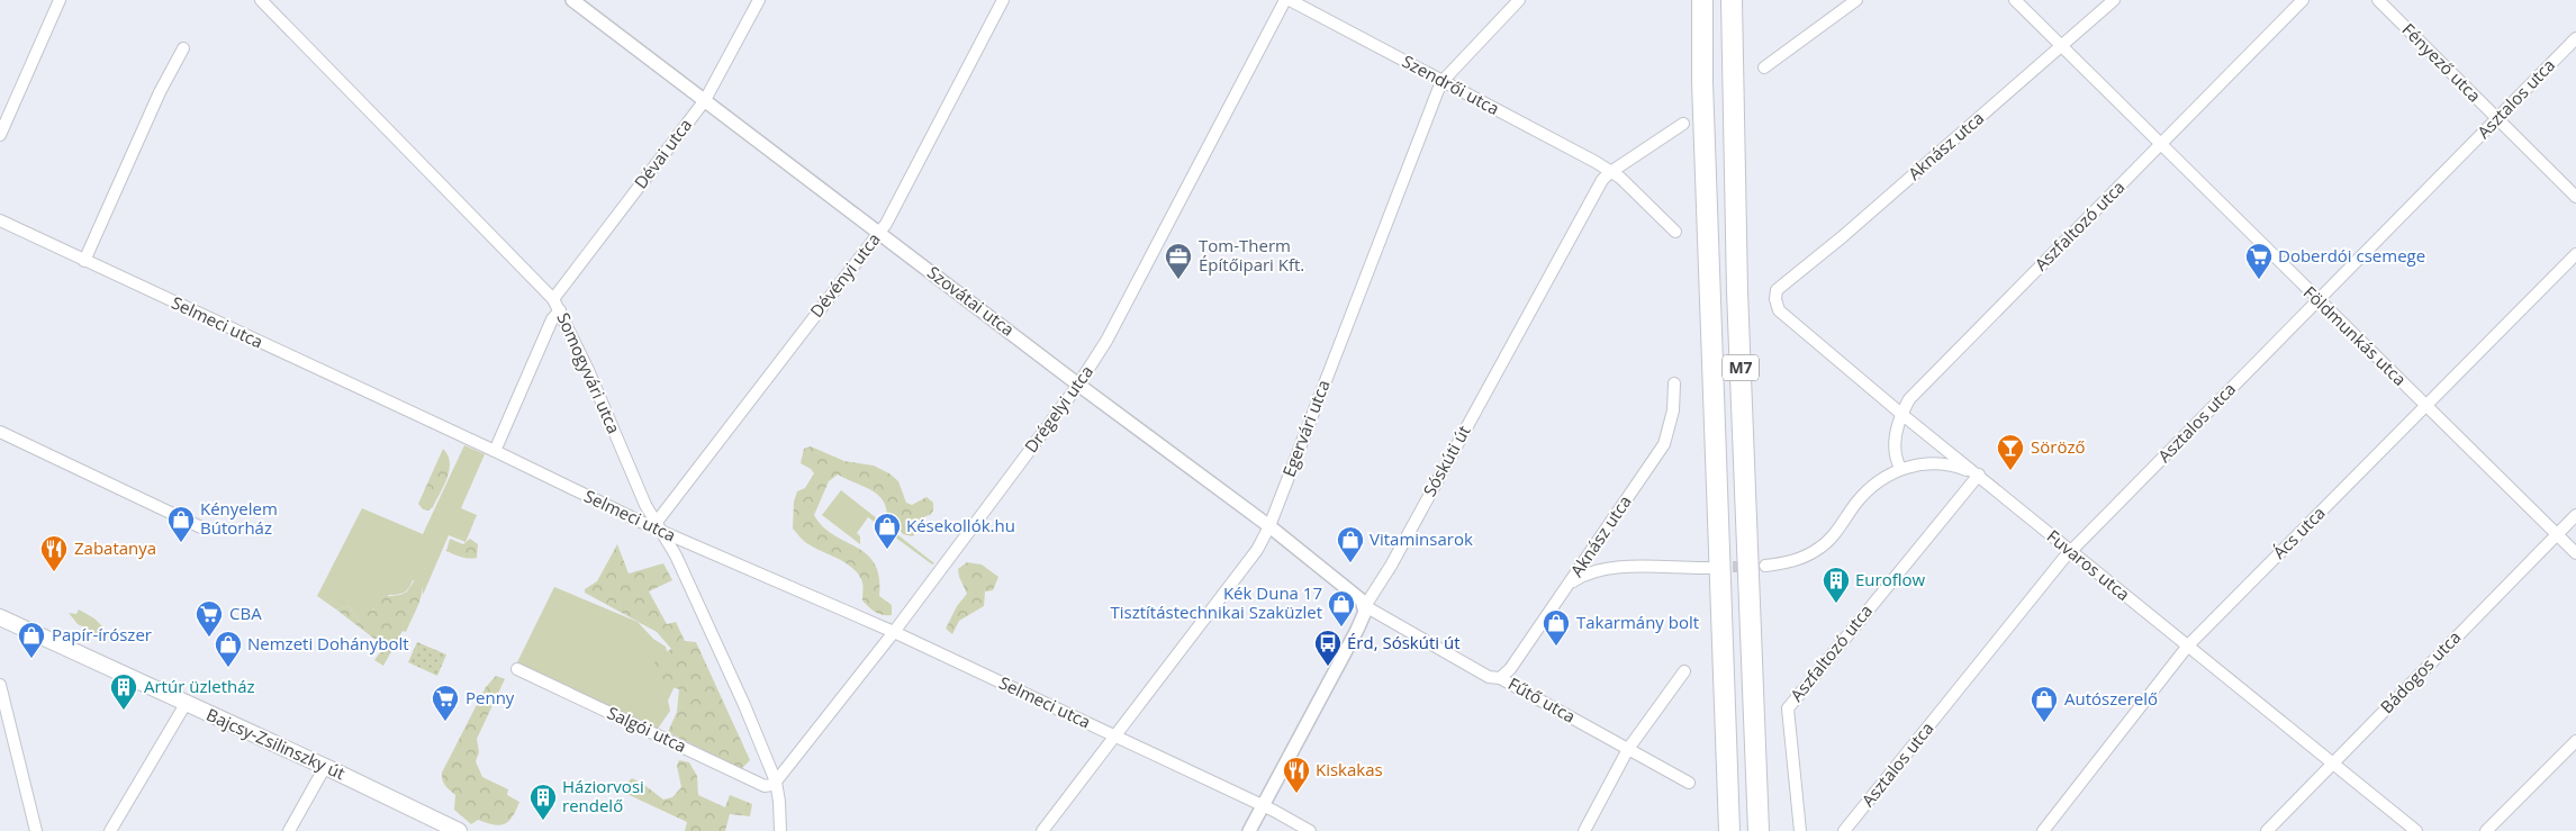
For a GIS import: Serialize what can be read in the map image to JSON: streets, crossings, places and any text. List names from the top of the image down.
{
  "streets": {
    "highway": ["M7"],
    "main road": ["Bajcsy-Zsilinszky út"],
    "street": [
      "Fényező utca",
      "Szendrői utca",
      "Asztalos utca",
      "Aknász utca",
      "Dévai utca",
      "Aszfaltozó utca",
      "Dévényi utca",
      "Szovátai utca",
      "Selmeci utca",
      "Földmunkás utca",
      "Somogyvári utca",
      "Drégelyi utca",
      "Egervári utca",
      "Sóskúti út",
      "Ács utca",
      "Fuvaros utca",
      "Bádogos utca",
      "Fűtő utca",
      "Salgói utca"
    ]
  },
  "crossings": [
    ["Fényező utca", "Asztalos utca"],
    ["Szendrői utca", "Egervári utca"],
    ["Szendrői utca", "Sóskúti út"],
    ["Asztalos utca", "Földmunkás utca"],
    ["Asztalos utca", "Fuvaros utca"],
    ["Aknász utca", "Földmunkás utca"],
    ["Aknász utca", "Fuvaros utca"],
    ["Aknász utca", "Fűtő utca"],
    ["Dévai utca", "Szovátai utca"],
    ["Dévai utca", "Somogyvári utca"],
    ["Aszfaltozó utca", "Földmunkás utca"],
    ["Aszfaltozó utca", "Fuvaros utca"],
    ["Dévényi utca", "Szovátai utca"],
    ["Dévényi utca", "Selmeci utca"],
    ["Dévényi utca", "Somogyvári utca"],
    ["Szovátai utca", "Drégelyi utca"],
    ["Szovátai utca", "Egervári utca"],
    ["Szovátai utca", "Sóskúti út"],
    ["Szovátai utca", "Fűtő utca"],
    ["Selmeci utca", "Somogyvári utca"],
    ["Selmeci utca", "Drégelyi utca"],
    ["Selmeci utca", "Egervári utca"],
    ["Selmeci utca", "Sóskúti út"],
    ["Földmunkás utca", "Ács utca"],
    ["Földmunkás utca", "Bádogos utca"],
    ["Somogyvári utca", "Drégelyi utca"],
    ["Somogyvári utca", "Salgói utca"],
    ["Drégelyi utca", "Salgói utca"],
    ["Sóskúti út", "Fűtő utca"],
    ["Ács utca", "Fuvaros utca"],
    ["Fuvaros utca", "Bádogos utca"]
  ],
  "places": {
    "office": ["Tom-Therm Építőipari Kft."],
    "supermarket": ["Doberdói csemege", "CBA", "Penny"],
    "bar": ["Söröző"],
    "shop": [
      "Kényelem Bútorház",
      "Késekollók.hu",
      "Vitaminsarok",
      "Kék Duna 17 Tisztítástechnikai Szaküzlet",
      "Takarmány bolt",
      "Papír-írószer",
      "Nemzeti Dohánybolt",
      "Autószerelő"
    ],
    "restaurant": ["Zabatanya", "Kiskakas"],
    "building": ["Euroflow", "Artúr üzletház", "Háziorvosi rendelő"],
    "bus stop": ["Érd, Sóskúti út"]
  }
}
